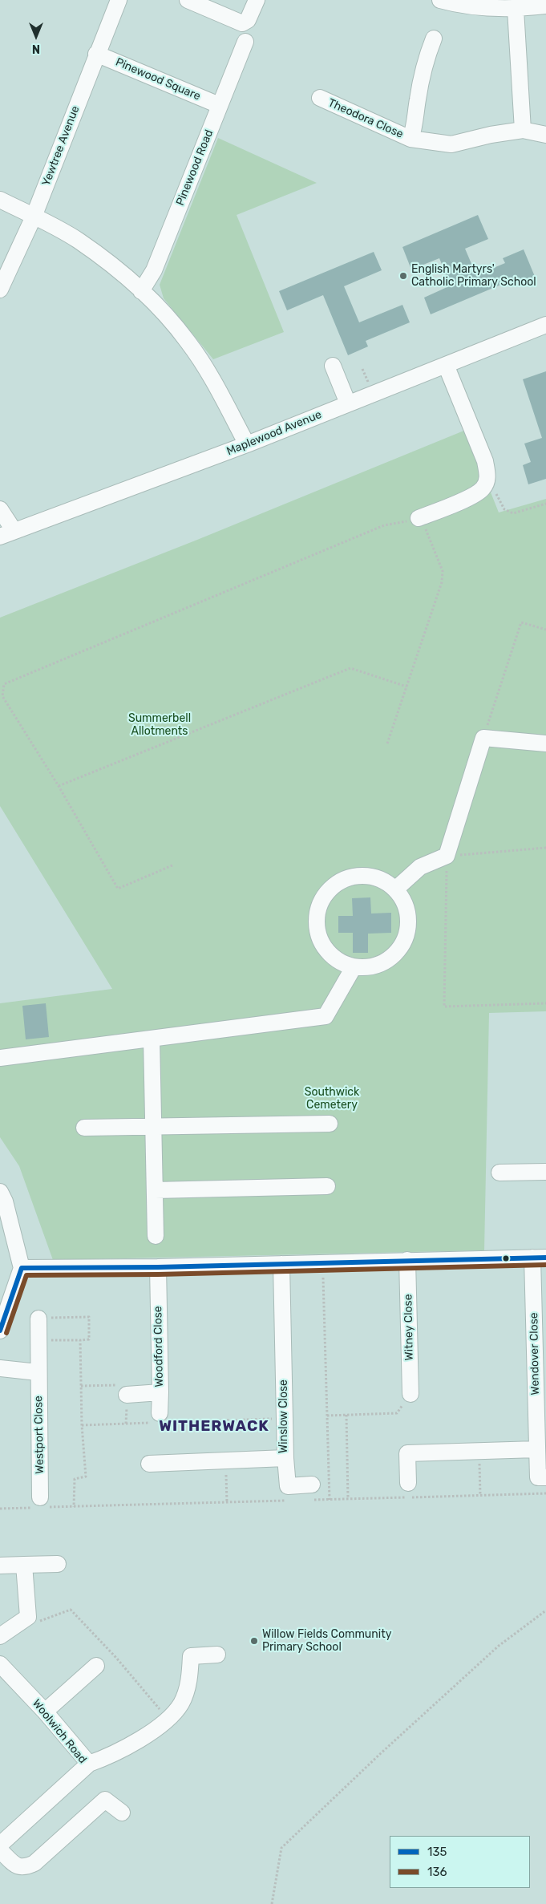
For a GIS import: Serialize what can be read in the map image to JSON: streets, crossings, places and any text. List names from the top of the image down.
{
  "streets": {
    "street": [
      "Pinewood Square",
      "Theodora Close",
      "Yewtree Avenue",
      "Pinewood Road",
      "Maplewood Avenue",
      "Witney Close",
      "Woodford Close",
      "Wendover Close",
      "Winslow Close",
      "Westport Close",
      "Woolwich Road"
    ]
  },
  "crossings": [
    ["Pinewood Square", "Yewtree Avenue"],
    ["Pinewood Square", "Pinewood Road"]
  ],
  "districts": ["WITHERWACK"],
  "parks": ["Summerbell Allotments", "Southwick Cemetery"],
  "places": ["English Martyrs' Catholic Primary School", "Willow Fields Community Primary School"],
  "lines": ["transit line 135", "transit line 136"],
  "legend": ["135", "136"],
  "north": "bottom"
}
